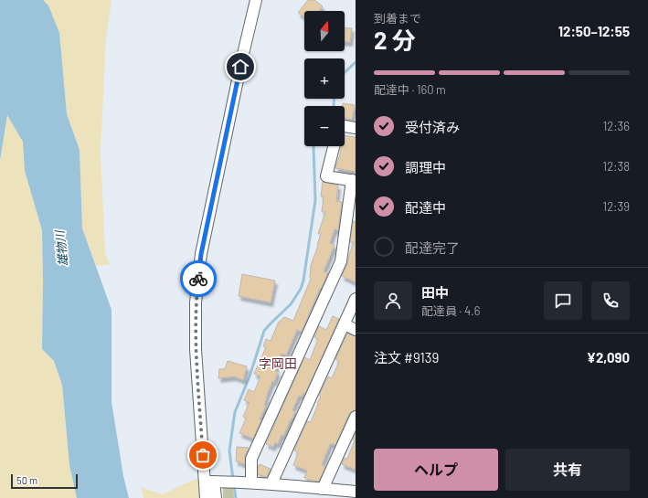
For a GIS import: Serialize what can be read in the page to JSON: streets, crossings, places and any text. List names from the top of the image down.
{
  "districts": ["字岡田"],
  "water": ["雄物川"],
  "scale_bar": "50 m",
  "north": "top",
  "page": {
    "heading": ["2 分", "到着まで", "12:50–12:55"],
    "panel": [
      "田中",
      "配達員 · 4.6",
      "注文 #9139",
      "¥2,090"
    ],
    "map_buttons": ["+", "−"],
    "bar": "配達中 · 160 m",
    "list": [
      ["受付済み", "12:36"],
      ["調理中", "12:38"],
      ["配達中", "12:39"],
      "配達完了"
    ],
    "buttons": ["ヘルプ", "共有"],
    "scale": "50 m"
  }
}
